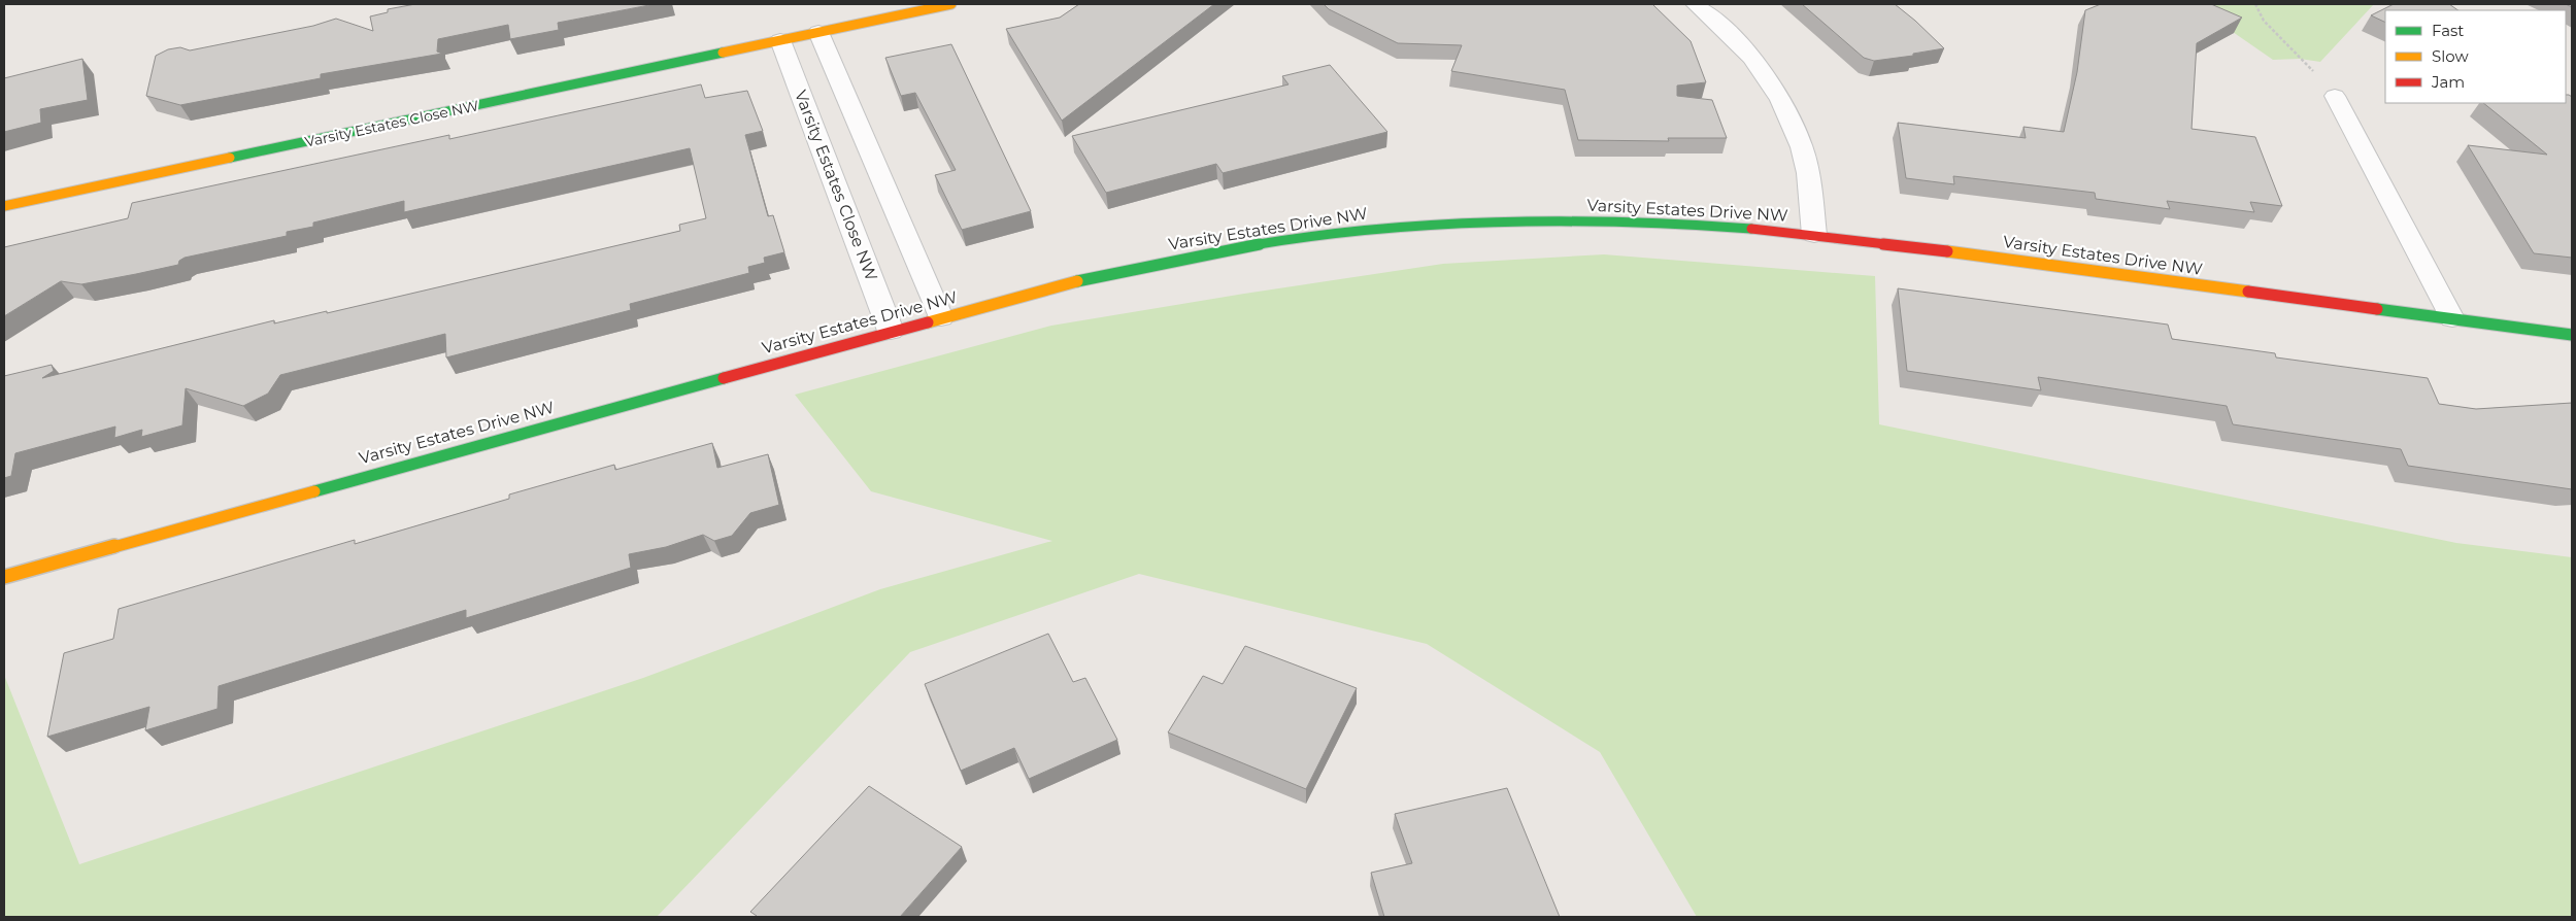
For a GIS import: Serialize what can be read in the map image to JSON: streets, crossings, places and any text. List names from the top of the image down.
{
  "streets": {
    "street": ["Varsity Estates Close NW", "Varsity Estates Drive NW"]
  },
  "crossings": [
    ["Varsity Estates Close NW", "Varsity Estates Drive NW"]
  ],
  "legend": ["Fast", "Slow", "Jam"]
}
